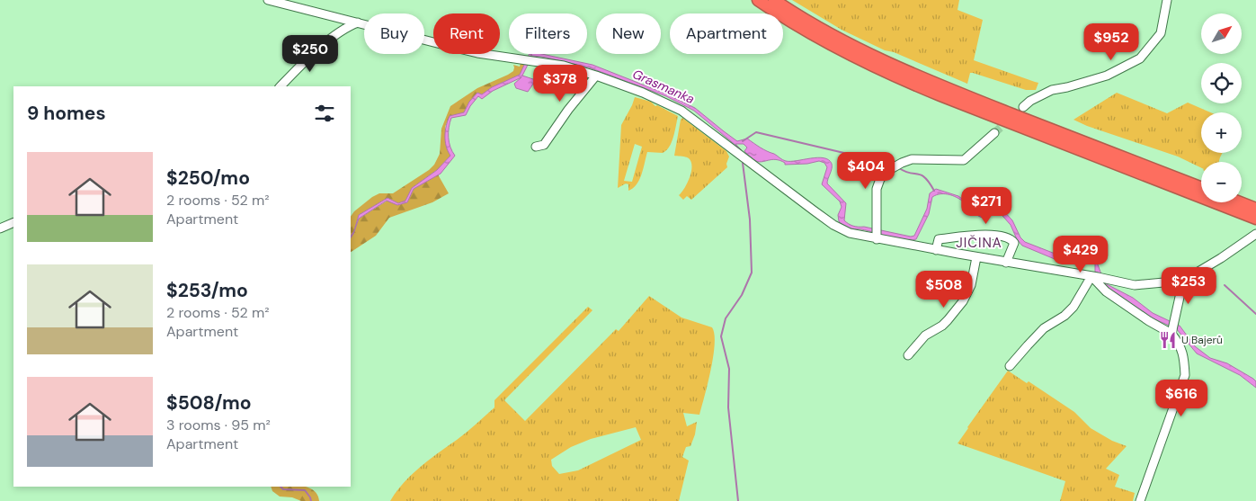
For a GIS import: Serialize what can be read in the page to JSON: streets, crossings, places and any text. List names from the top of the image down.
{
  "districts": ["JIČINA"],
  "water": ["Grasmanka"],
  "places": {
    "restaurant": ["U Bajerů"]
  },
  "north": "top right",
  "page": {
    "map_buttons": ["+", "−"],
    "chip": [
      "Buy",
      "Rent",
      "Filters",
      "New",
      "Apartment"
    ],
    "price": [
      "$952",
      "$250",
      "$378",
      "$404",
      "$271",
      "$429",
      "$253",
      "$508",
      "$616"
    ],
    "heading": "9 homes",
    "list": [
      {
        "name": "$250/mo",
        "note": "2 rooms · 52 m² · Apartment"
      },
      {
        "name": "$253/mo",
        "note": "2 rooms · 52 m² · Apartment"
      },
      {
        "name": "$508/mo",
        "note": "3 rooms · 95 m² · Apartment"
      }
    ]
  }
}
